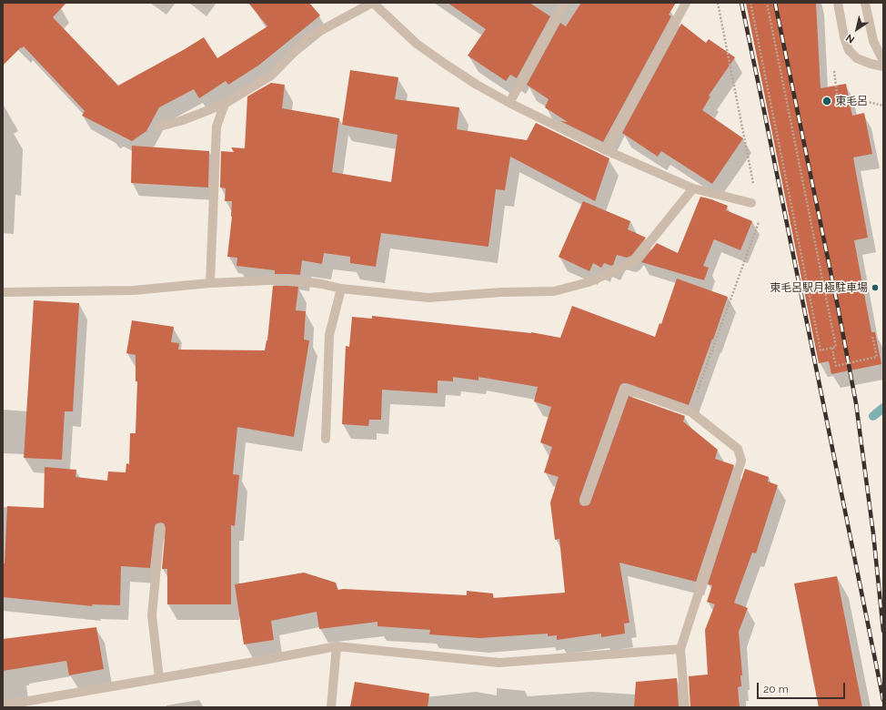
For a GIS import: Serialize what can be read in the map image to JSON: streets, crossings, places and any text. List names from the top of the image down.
{
  "places": ["東毛呂", "東毛呂駅月極駐車場"],
  "scale_bar": "20 m",
  "north": "bottom left"
}
